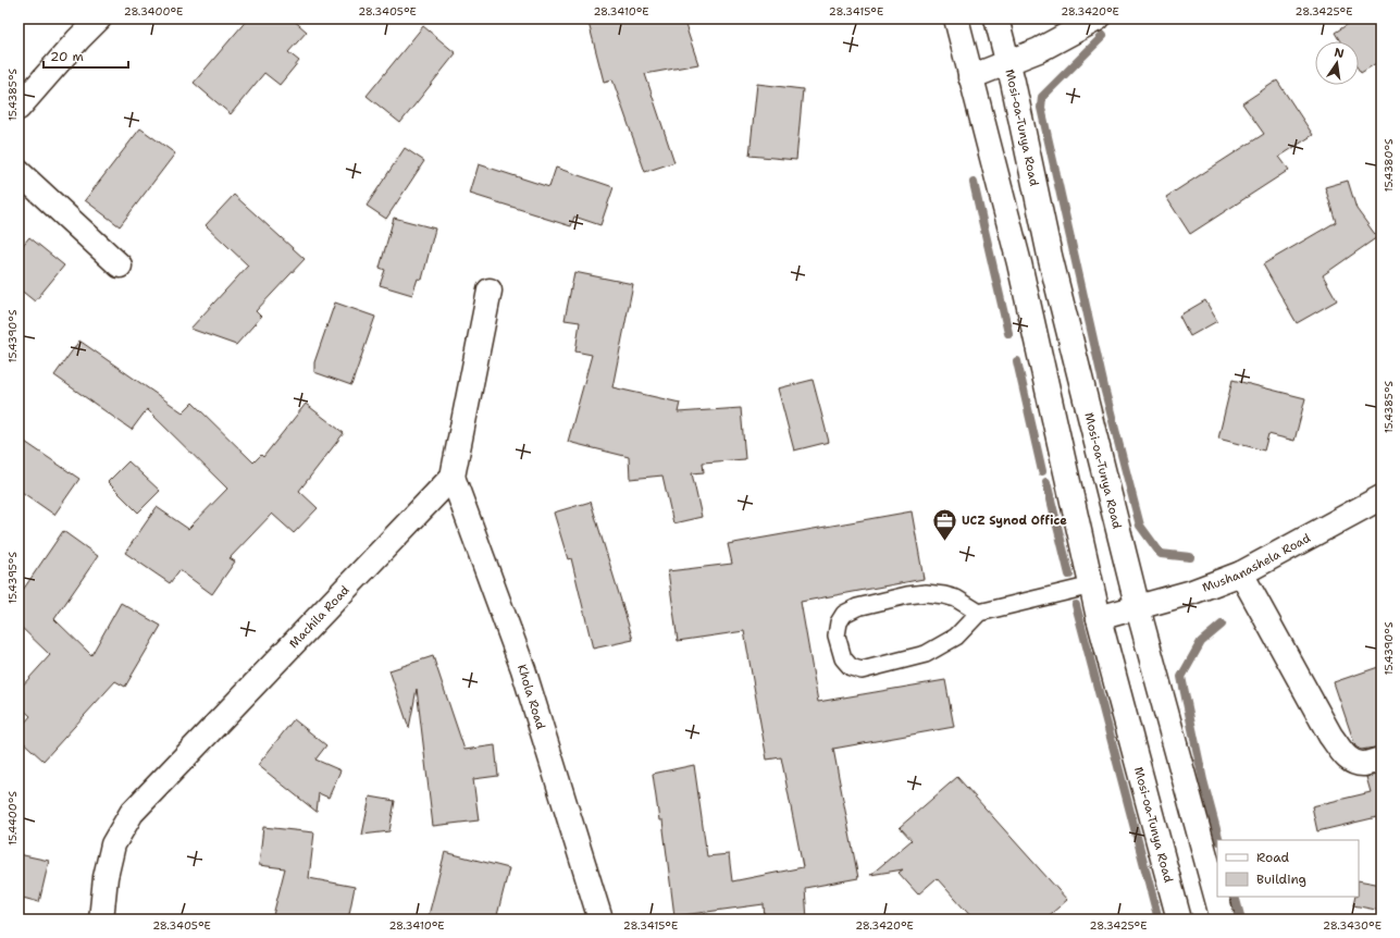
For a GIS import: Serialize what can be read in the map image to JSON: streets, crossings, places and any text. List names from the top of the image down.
{
  "streets": {
    "street": [
      "Mosi-oa-Tunya Road",
      "Mushanashela Road",
      "Machila Road",
      "Khola Road"
    ]
  },
  "crossings": [
    ["Mosi-oa-Tunya Road", "Mushanashela Road"],
    ["Machila Road", "Khola Road"]
  ],
  "places": {
    "office": ["UCZ Synod Office"]
  },
  "legend": ["Road", "Building"],
  "scale_bar": "20 m",
  "north": "top",
  "coordinates": [
    "28.3400°E",
    "28.3405°E",
    "28.3410°E",
    "28.3415°E",
    "28.3420°E",
    "28.3425°E",
    "15.4385°S",
    "15.4380°S",
    "15.4390°S",
    "15.4395°S",
    "15.4400°S",
    "28.3430°E"
  ]
}
